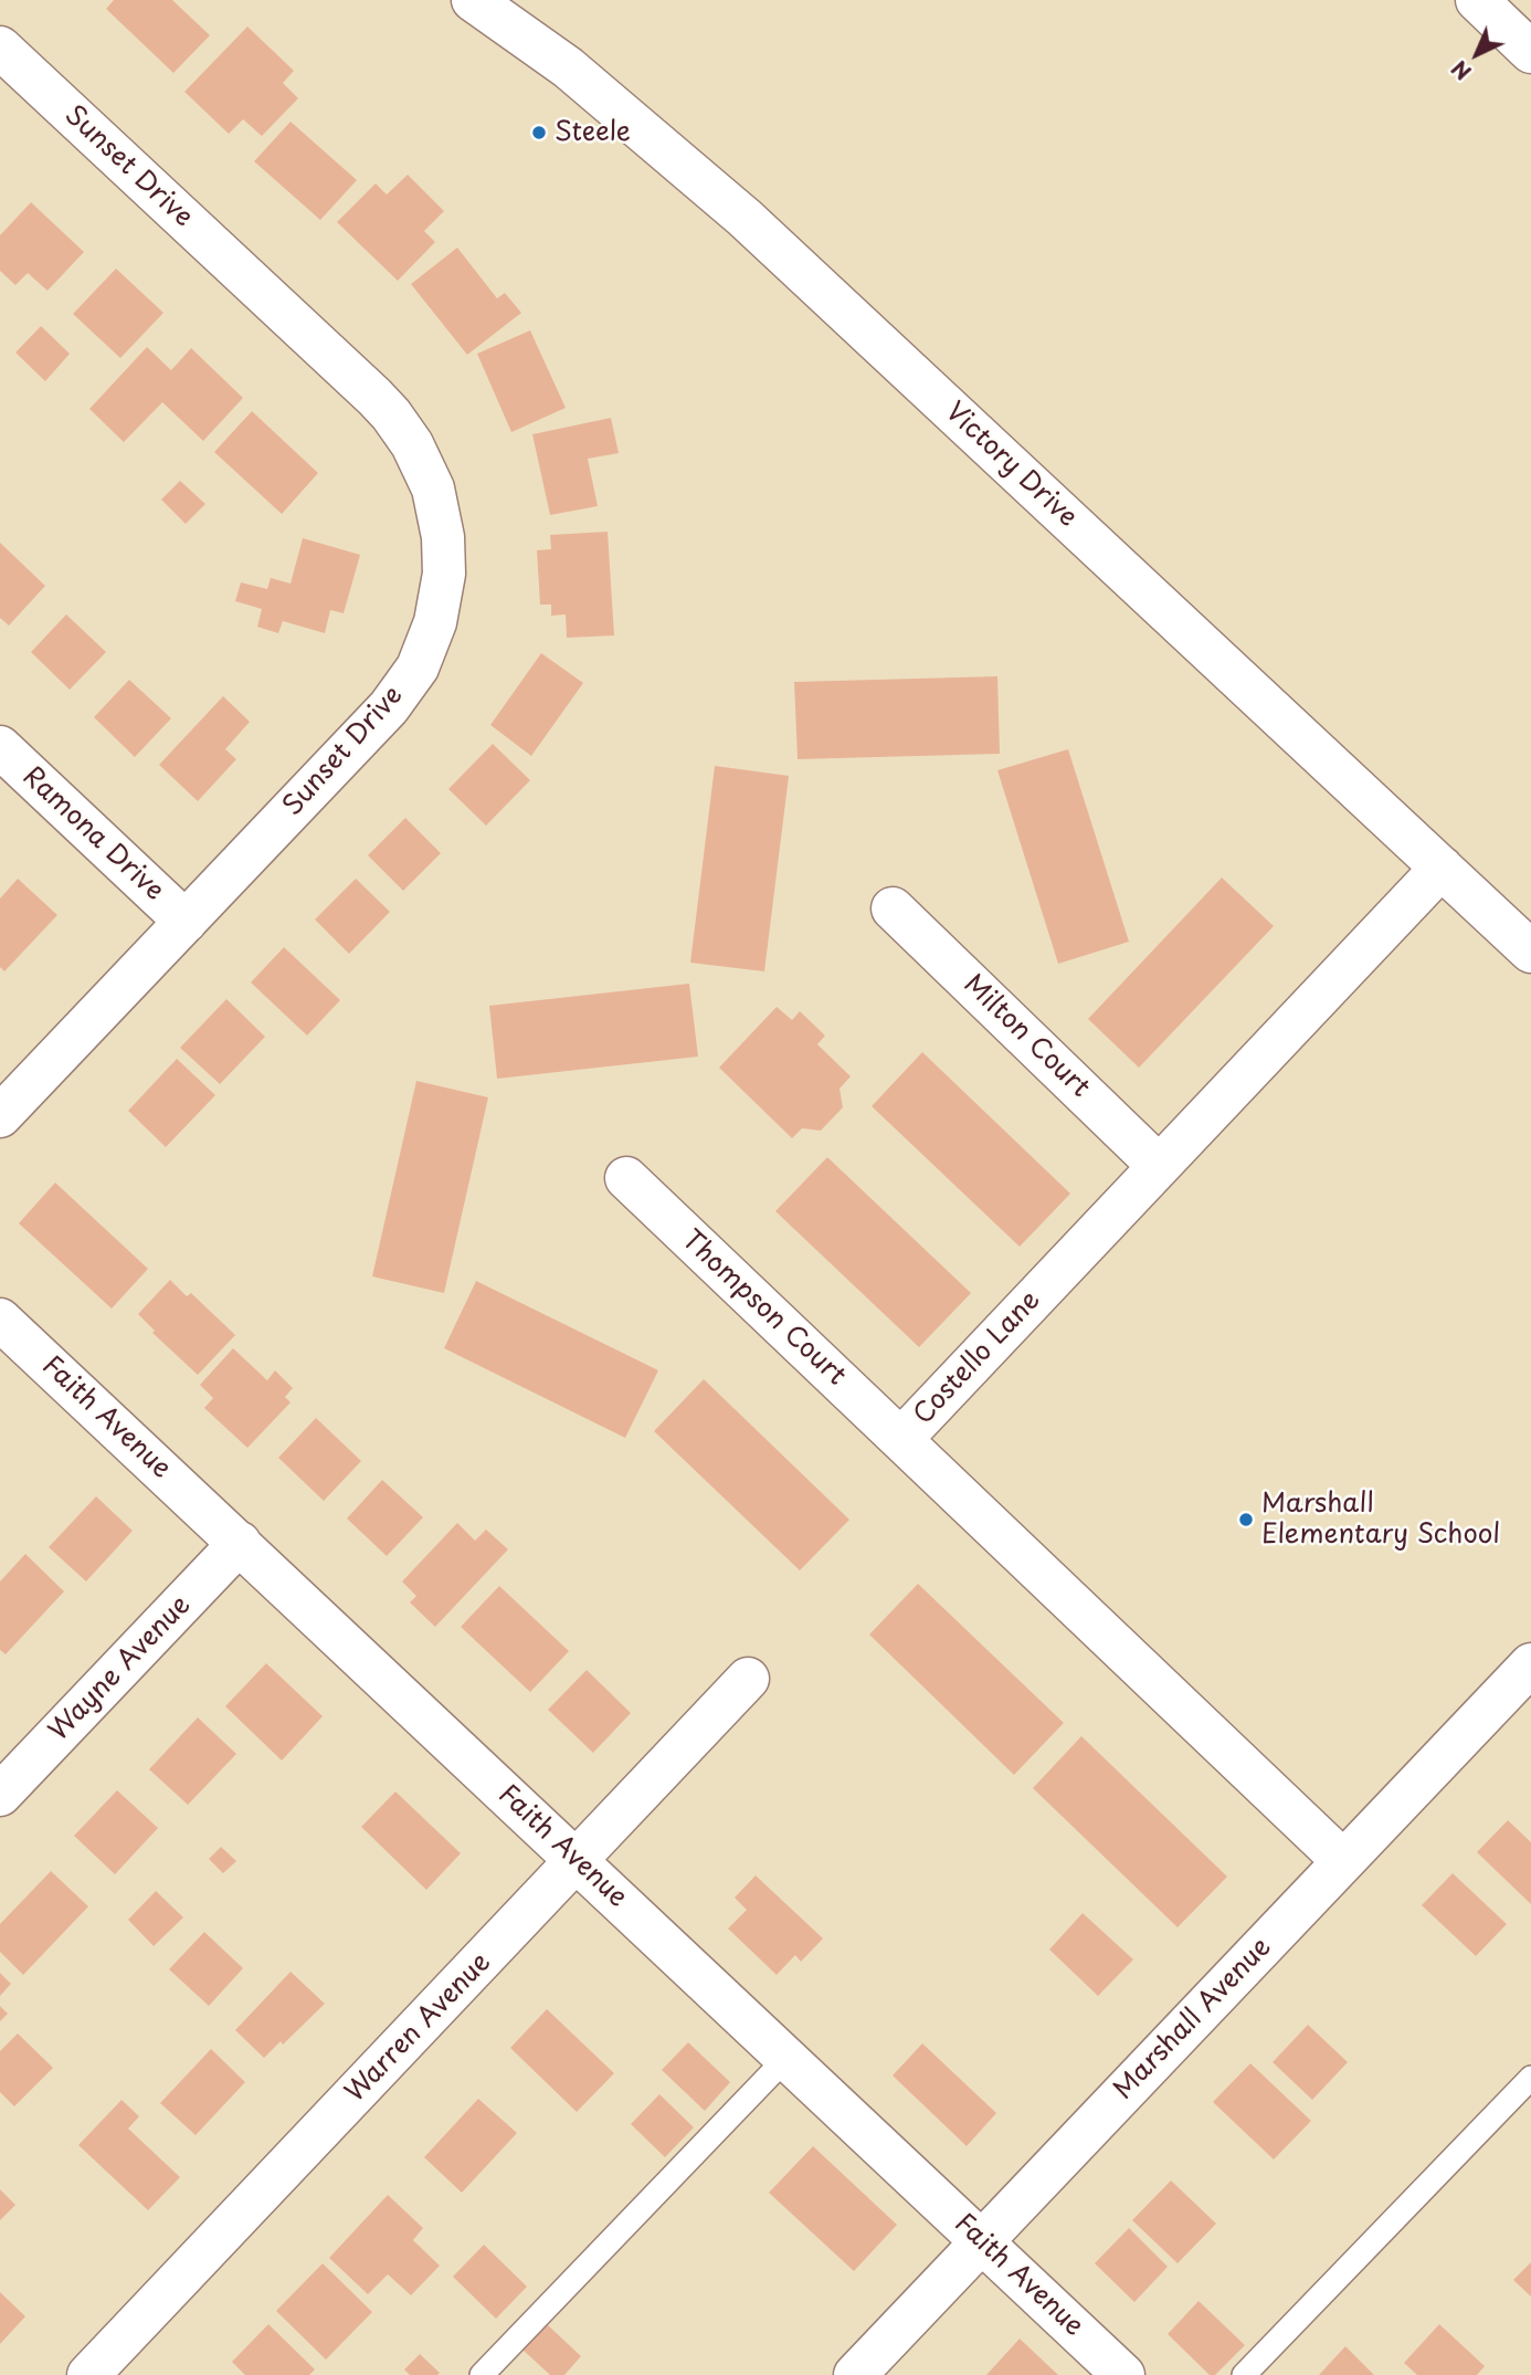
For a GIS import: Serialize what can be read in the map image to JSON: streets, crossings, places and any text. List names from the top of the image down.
{
  "streets": {
    "street": [
      "Sunset Drive",
      "Victory Drive",
      "Ramona Drive",
      "Milton Court",
      "Thompson Court",
      "Costello Lane",
      "Faith Avenue",
      "Wayne Avenue",
      "Marshall Avenue",
      "Warren Avenue"
    ]
  },
  "crossings": [
    ["Sunset Drive", "Ramona Drive"],
    ["Victory Drive", "Costello Lane"],
    ["Milton Court", "Costello Lane"],
    ["Thompson Court", "Costello Lane"],
    ["Costello Lane", "Marshall Avenue"],
    ["Faith Avenue", "Wayne Avenue"],
    ["Faith Avenue", "Marshall Avenue"],
    ["Faith Avenue", "Warren Avenue"]
  ],
  "places": ["Steele", "Marshall Elementary School"],
  "north": "bottom left"
}
